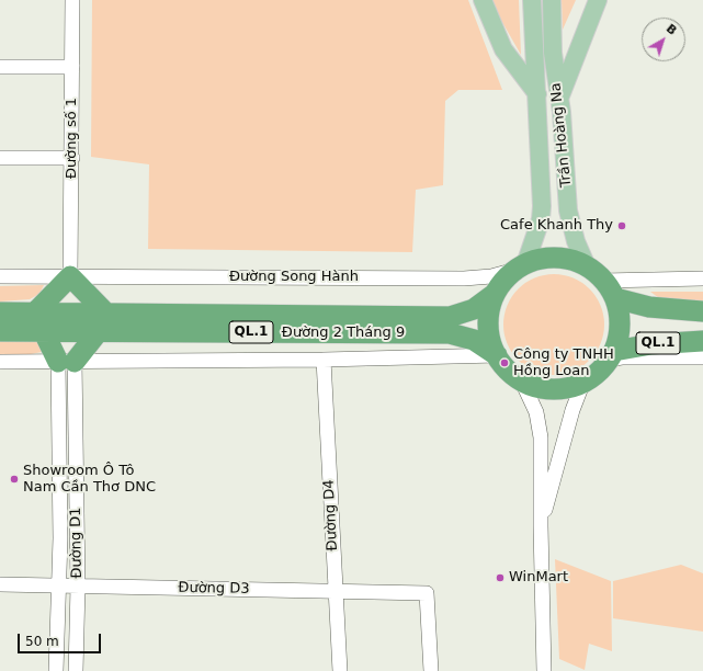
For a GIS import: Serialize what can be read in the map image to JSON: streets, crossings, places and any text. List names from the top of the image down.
{
  "streets": {
    "highway": ["QL.1", "Đường 2 Tháng 9"],
    "main road": ["Trần Hoàng Na"],
    "street": [
      "Đường số 1",
      "Đường Song Hành",
      "Đường D4",
      "Đường D1",
      "Đường D3"
    ]
  },
  "crossings": [
    ["Trần Hoàng Na", "Đường Song Hành"],
    ["Trần Hoàng Na", "QL.1"],
    ["Trần Hoàng Na", "Đường 2 Tháng 9"],
    ["Đường số 1", "Đường Song Hành"],
    ["Đường Song Hành", "QL.1"],
    ["Đường Song Hành", "Đường 2 Tháng 9"],
    ["QL.1", "Đường 2 Tháng 9"],
    ["Đường D4", "Đường D3"],
    ["Đường D1", "Đường D3"]
  ],
  "places": [
    "Cafe Khanh Thy",
    "Công ty TNHH Hồng Loan",
    "Showroom Ô Tô Nam Cần Thơ DNC",
    "WinMart"
  ],
  "scale_bar": "50 m",
  "north": "top right"
}
